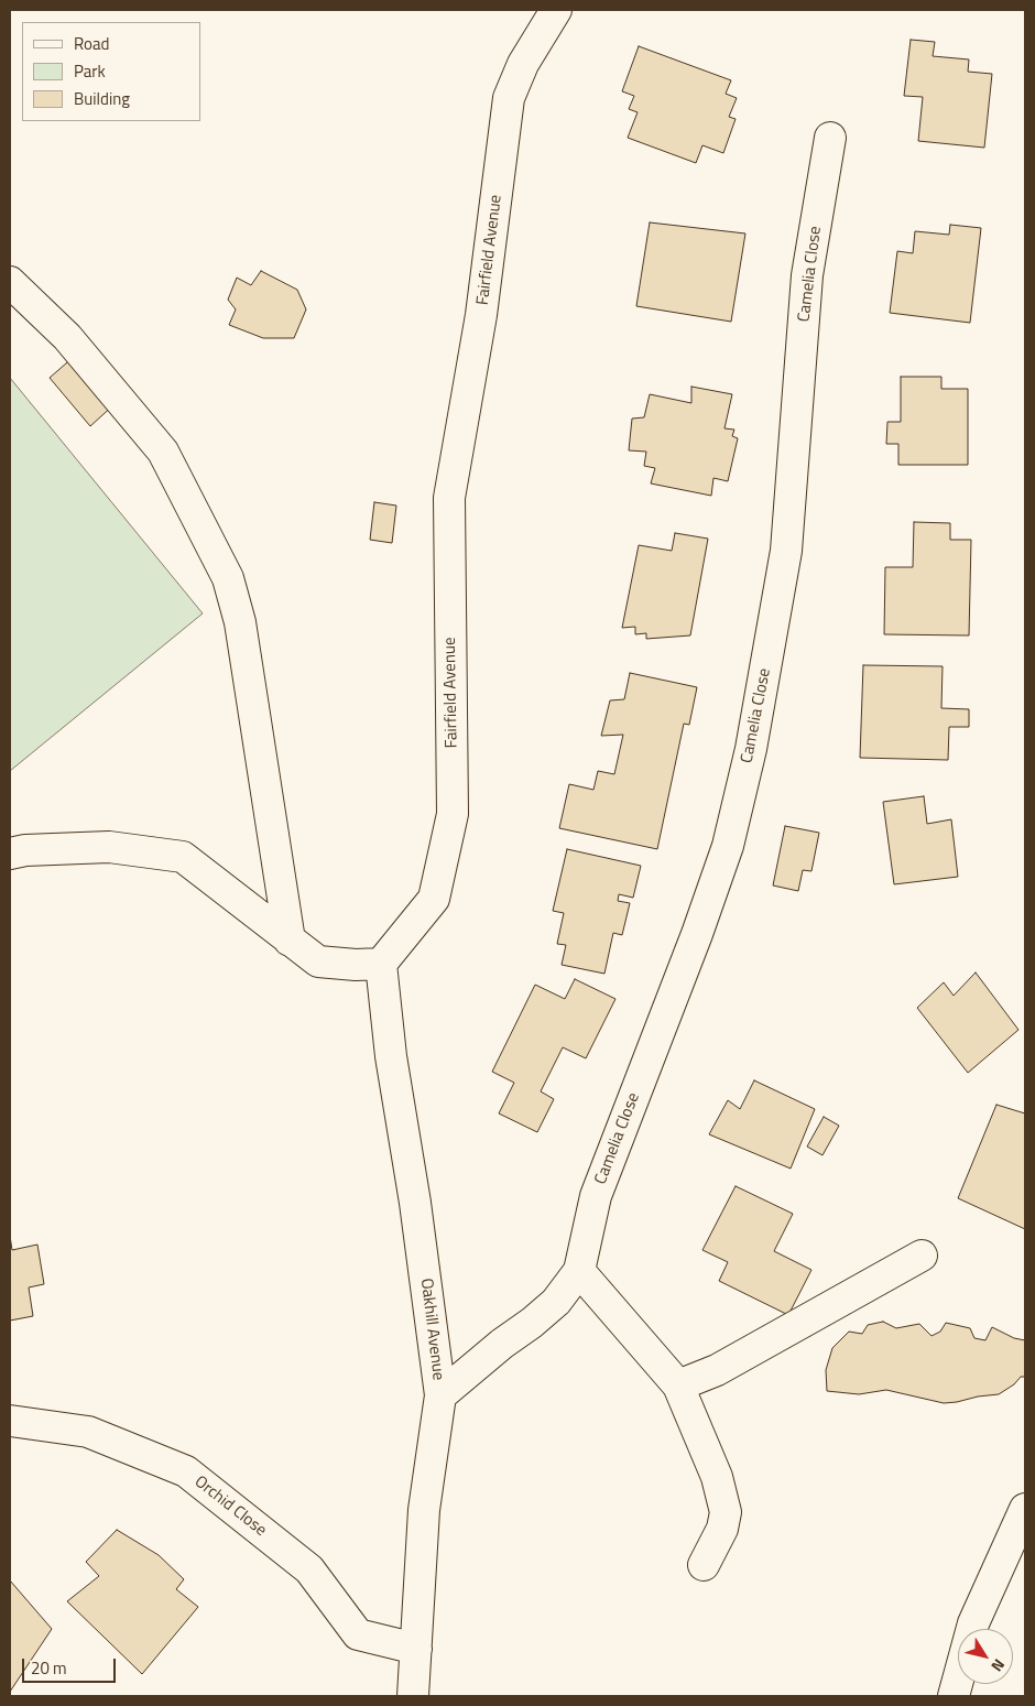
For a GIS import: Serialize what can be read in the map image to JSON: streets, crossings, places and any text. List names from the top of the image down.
{
  "streets": {
    "street": [
      "Fairfield Avenue",
      "Camelia Close",
      "Oakhill Avenue",
      "Orchid Close"
    ]
  },
  "crossings": [
    ["Fairfield Avenue", "Oakhill Avenue"],
    ["Camelia Close", "Oakhill Avenue"],
    ["Oakhill Avenue", "Orchid Close"]
  ],
  "legend": ["Road", "Park", "Building"],
  "scale_bar": "20 m",
  "north": "bottom right"
}
